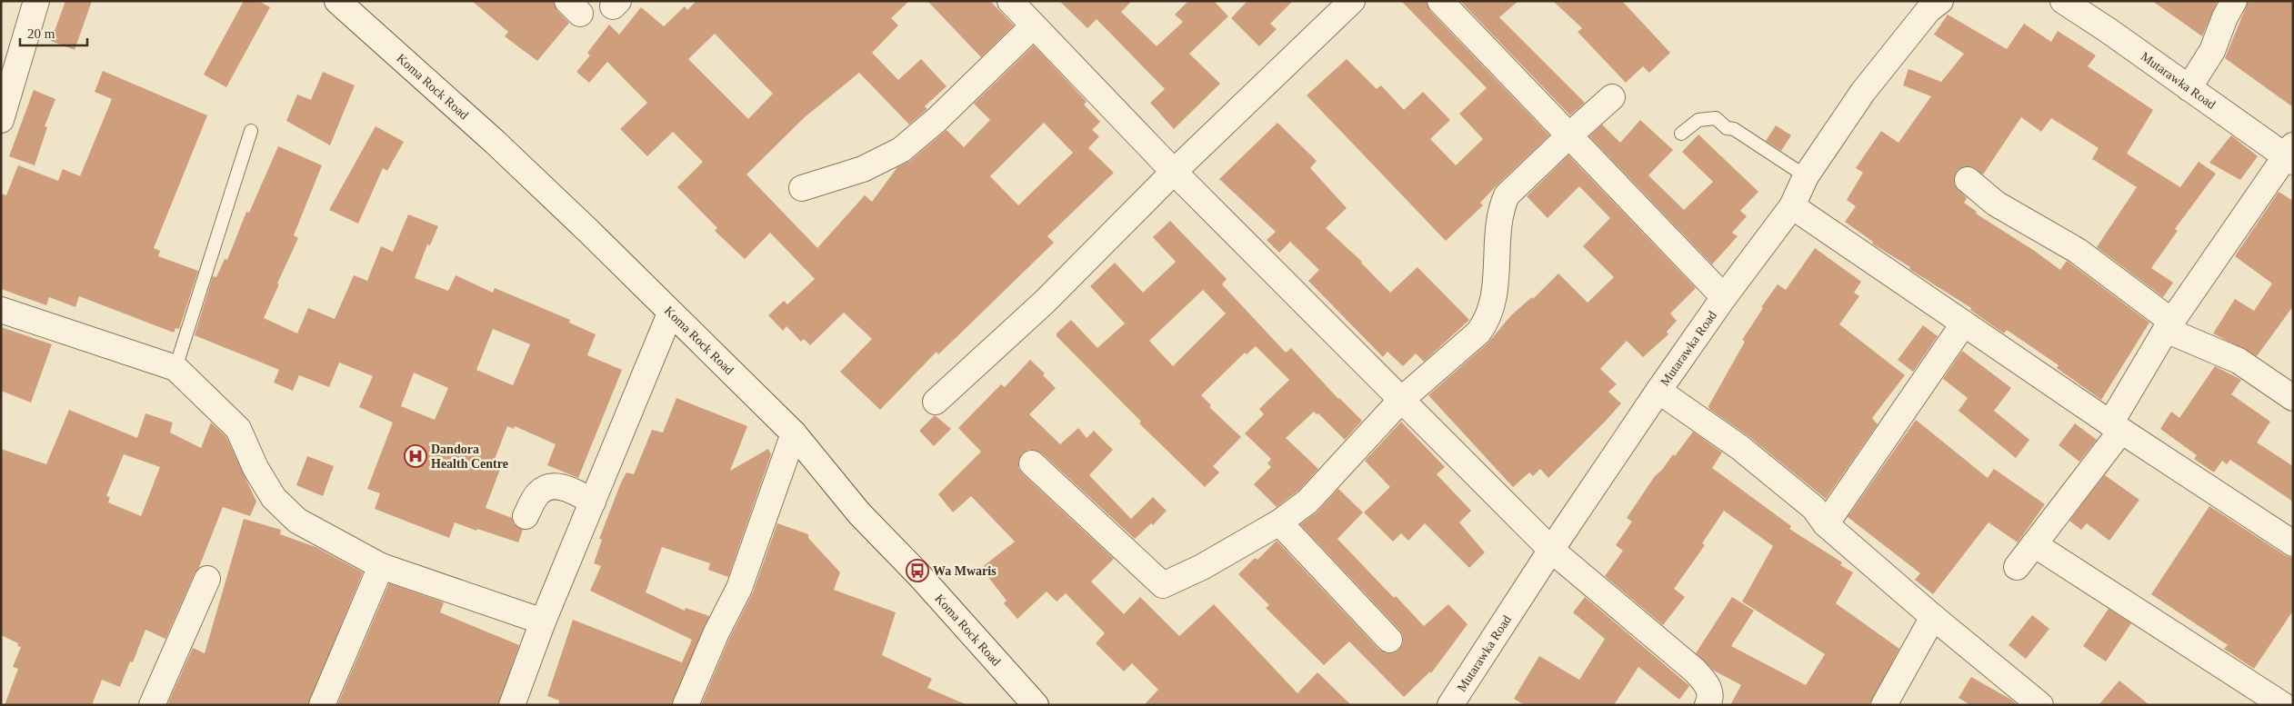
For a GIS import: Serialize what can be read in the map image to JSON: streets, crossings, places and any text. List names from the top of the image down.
{
  "streets": {
    "street": ["Mutarawka Road", "Koma Rock Road"]
  },
  "places": {
    "hospital": ["Dandora Health Centre"],
    "bus stop": ["Wa Mwaris"]
  },
  "scale_bar": "20 m"
}
